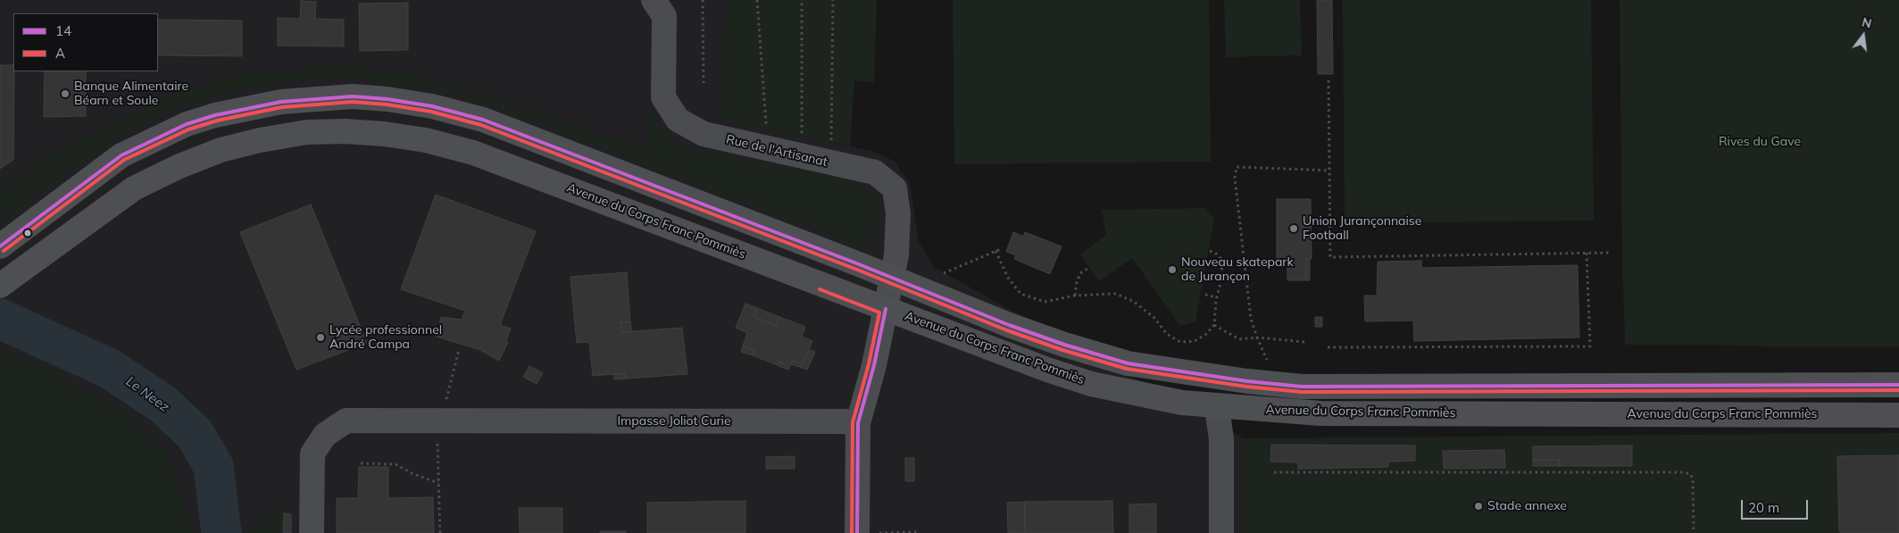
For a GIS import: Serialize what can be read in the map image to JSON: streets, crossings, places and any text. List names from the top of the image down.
{
  "streets": {
    "main road": ["Avenue du Corps Franc Pommiès"],
    "street": ["Rue de l'Artisanat", "Impasse Joliot Curie"]
  },
  "crossings": [
    ["Rue de l'Artisanat", "Avenue du Corps Franc Pommiès"],
    ["Rue de l'Artisanat", "Impasse Joliot Curie"]
  ],
  "water": ["Le Neez"],
  "parks": ["Rives du Gave"],
  "places": [
    "Banque Alimentaire Béarn et Soule",
    "Union Jurançonnaise Football",
    "Nouveau skatepark de Jurançon",
    "Lycée professionnel André Campa",
    "Stade annexe"
  ],
  "lines": ["transit line 14", "transit line A"],
  "legend": ["14", "A"],
  "scale_bar": "20 m",
  "north": "top"
}
